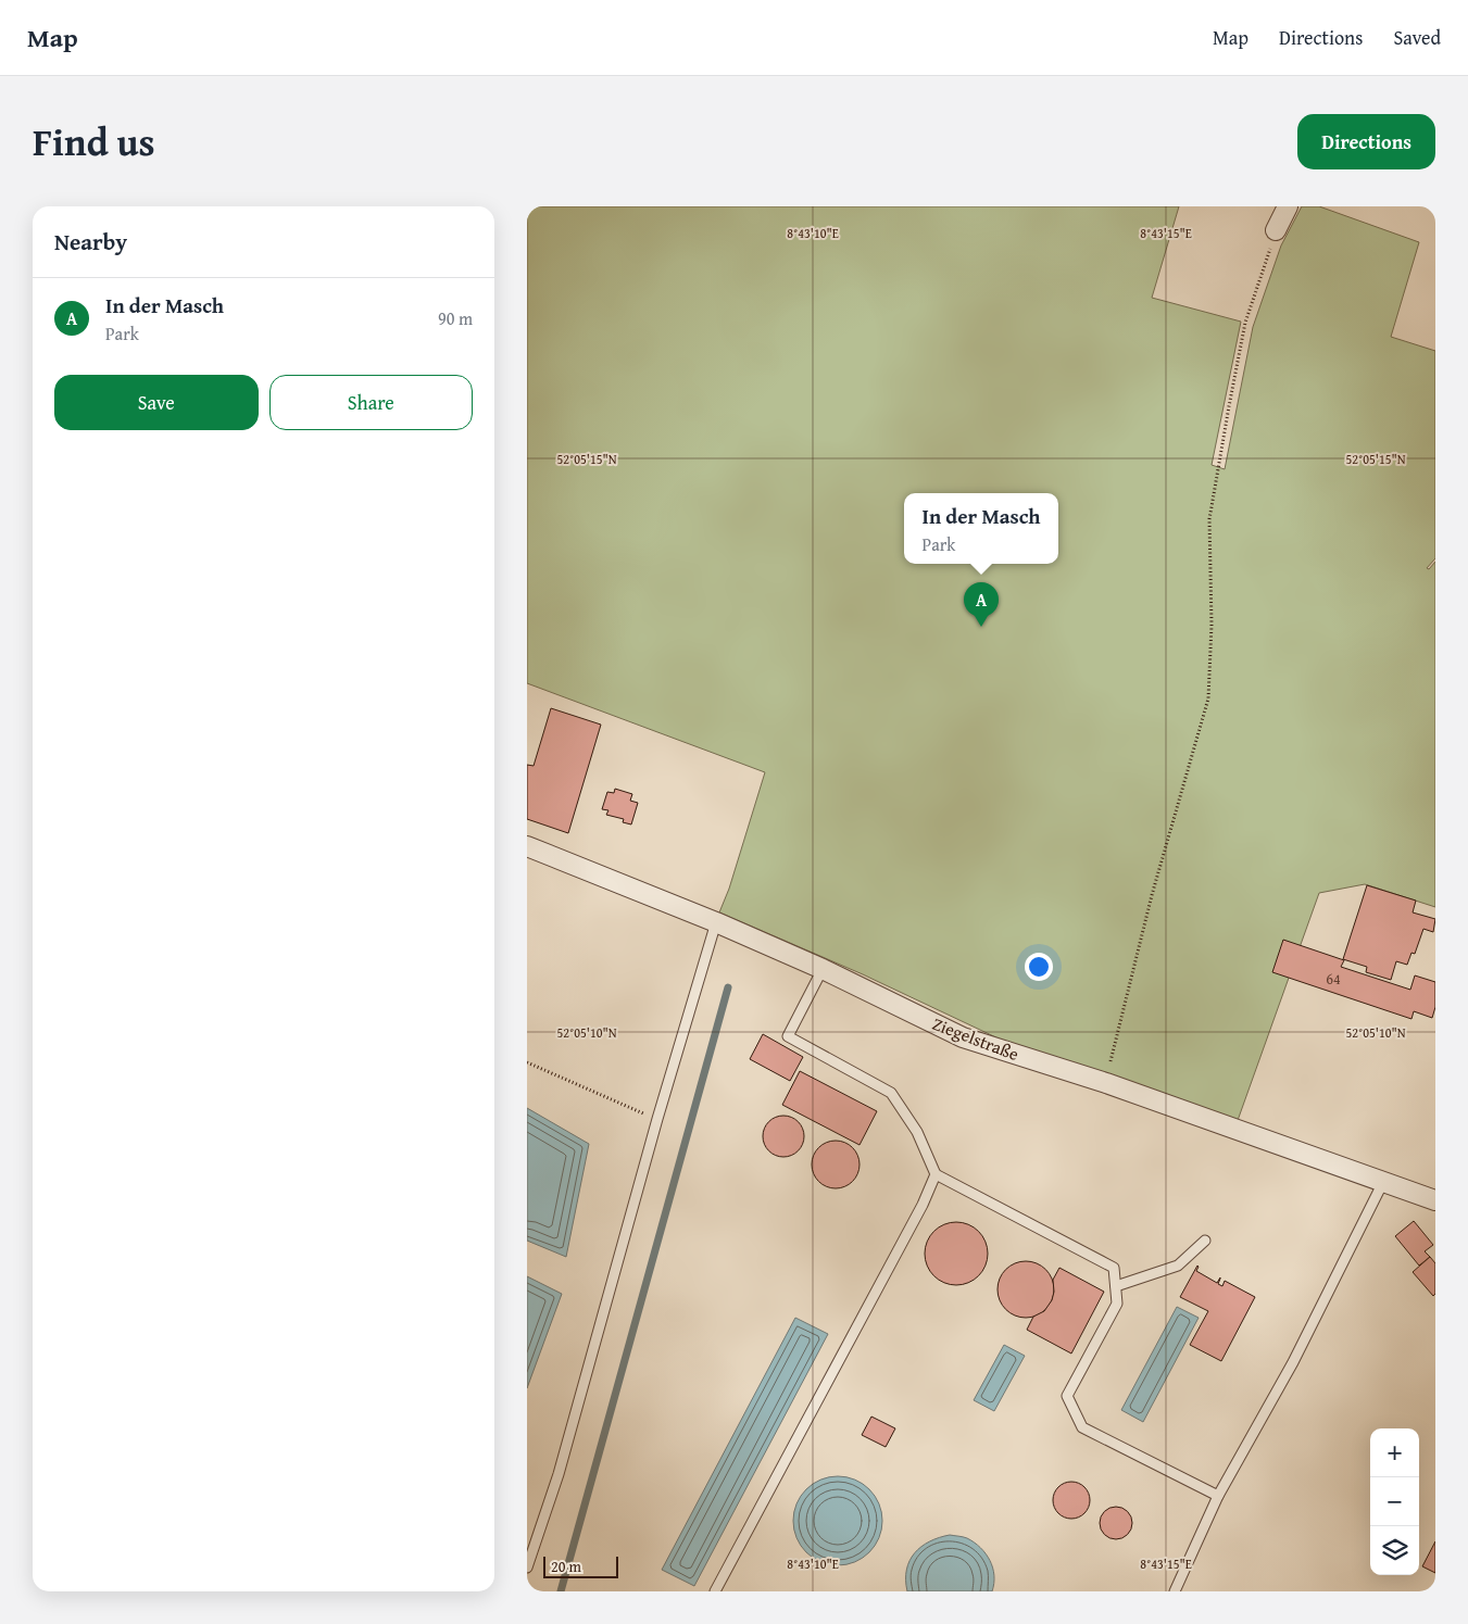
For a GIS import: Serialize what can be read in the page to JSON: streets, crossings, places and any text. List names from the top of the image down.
{
  "streets": {
    "street": ["Ziegelstraße"]
  },
  "house_numbers": ["64"],
  "scale_bar": "20 m",
  "page": {
    "header": "Map",
    "nav": ["Map", "Directions", "Saved"],
    "title": "Find us",
    "buttons": [
      "Directions",
      ["Save", "Share"]
    ],
    "heading": "Nearby",
    "list": [
      {
        "mark": "A",
        "name": "In der Masch",
        "note": "Park",
        "value": "90 m"
      }
    ],
    "popup": ["In der Masch", "Park"],
    "pins": "A",
    "map_buttons": ["+", "−"],
    "scale": "20 m"
  },
  "coordinates": [
    "8°43'10\"E",
    "8°43'15\"E",
    "52°05'15\"N",
    "52°05'10\"N"
  ]
}
